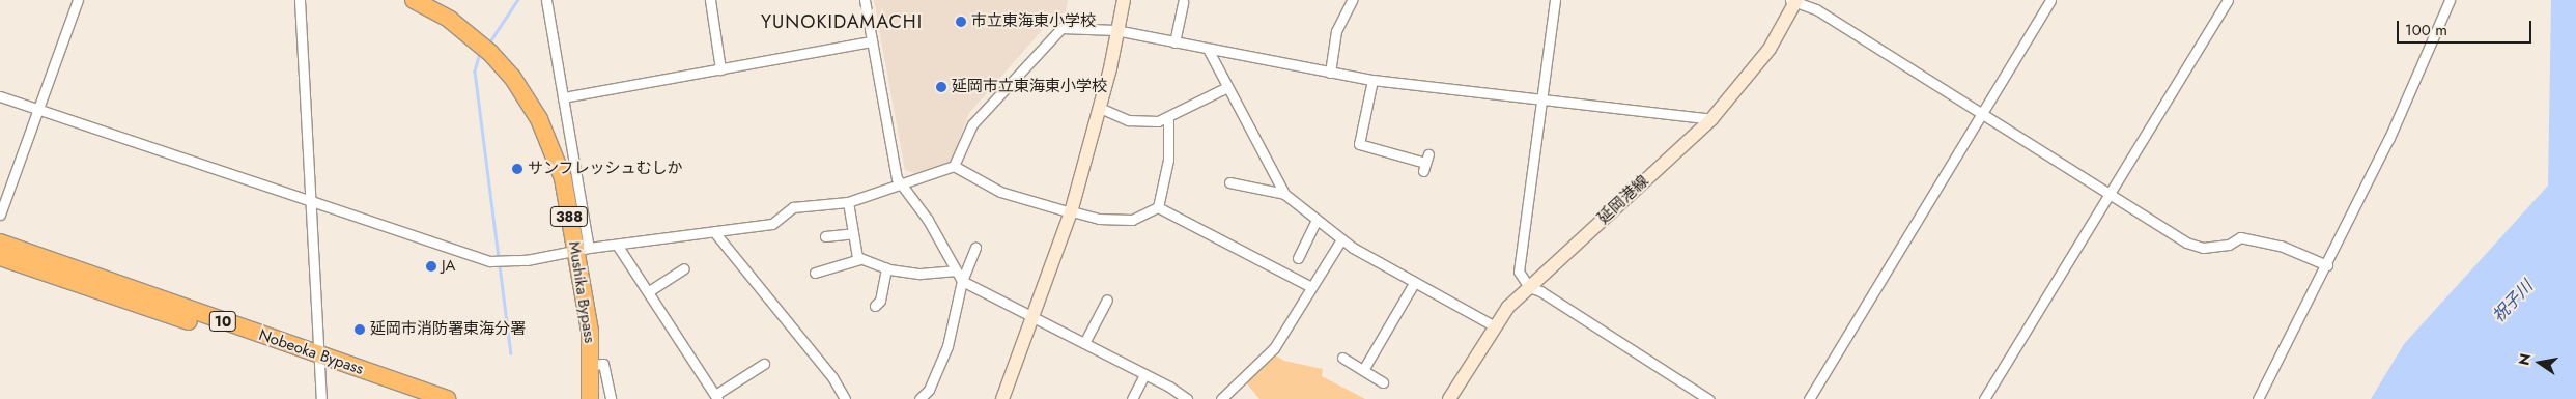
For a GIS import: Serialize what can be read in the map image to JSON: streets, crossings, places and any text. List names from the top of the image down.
{
  "streets": {
    "highway": [
      "388",
      "Mushika Bypass",
      "10",
      "Nobeoka Bypass"
    ],
    "main road": ["延岡港線"]
  },
  "districts": ["YUNOKIDAMACHI"],
  "water": ["祝子川"],
  "places": [
    "市立東海東小学校",
    "延岡市立東海東小学校",
    "サンフレッシュむしか",
    "JA",
    "延岡市消防署東海分署"
  ],
  "scale_bar": "100 m",
  "north": "left"
}
